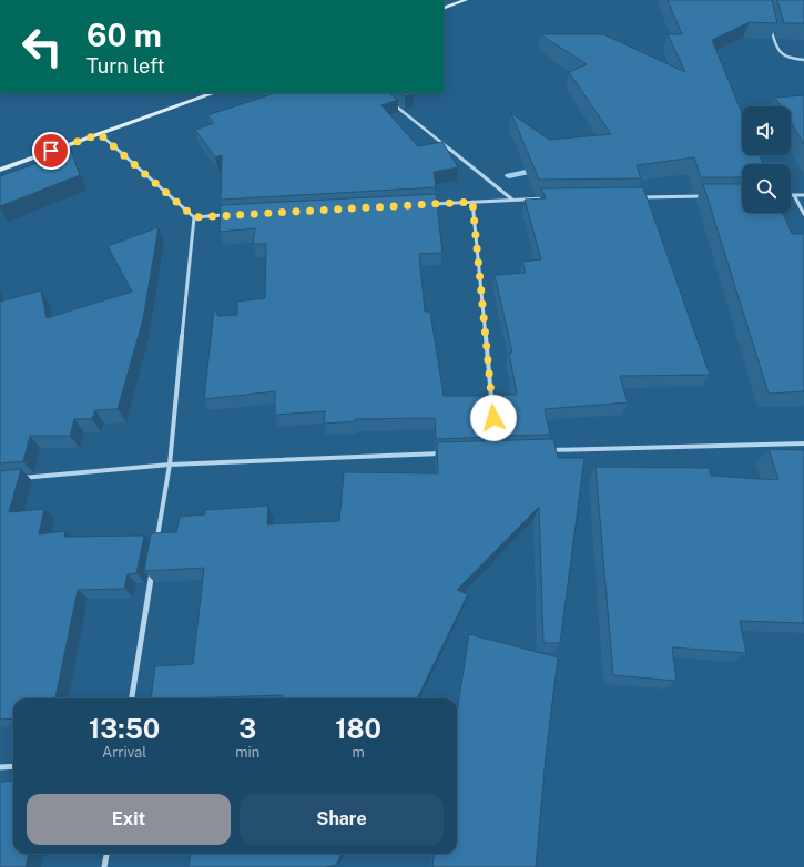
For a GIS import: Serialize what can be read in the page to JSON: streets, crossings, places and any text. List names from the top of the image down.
{
  "page": {
    "turn": ["60 m", "Turn left"],
    "eta": [
      "13:50",
      "Arrival",
      "3",
      "min",
      "180",
      "m"
    ],
    "buttons": ["Exit", "Share"]
  }
}
